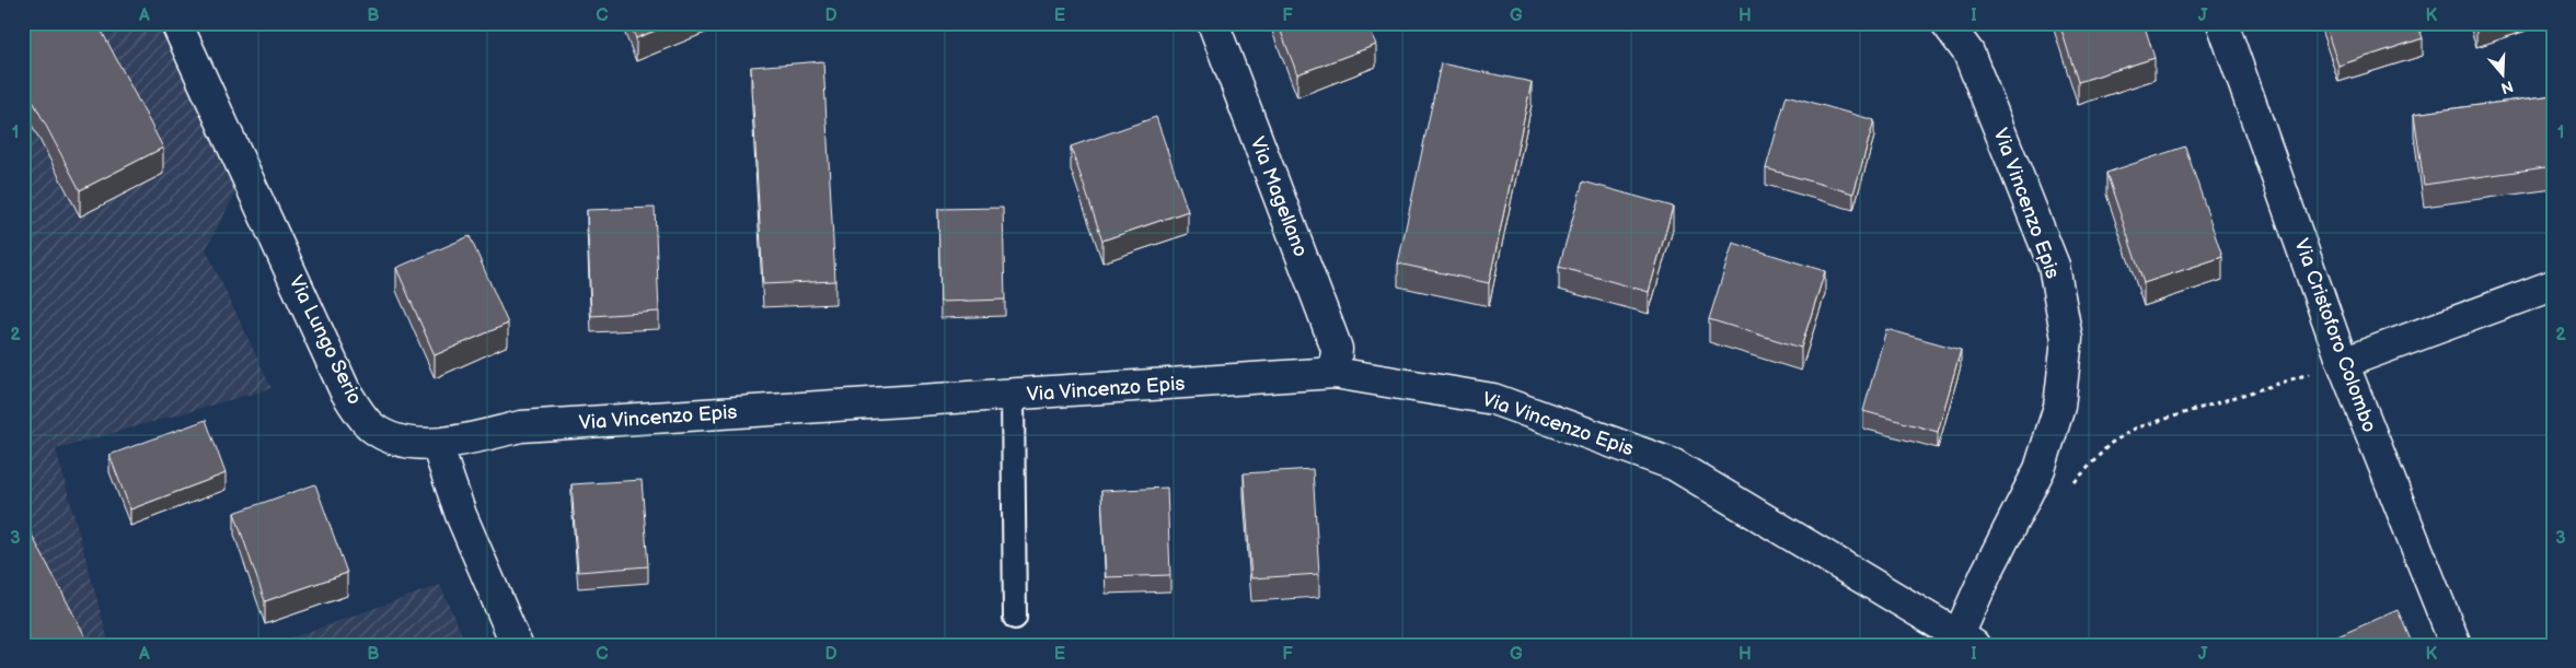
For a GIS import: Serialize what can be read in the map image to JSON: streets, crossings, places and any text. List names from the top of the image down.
{
  "streets": {
    "street": [
      "Via Magellano",
      "Via Vincenzo Epis",
      "Via Cristoforo Colombo",
      "Via Lungo Serio"
    ]
  },
  "crossings": [
    ["Via Magellano", "Via Vincenzo Epis"],
    ["Via Vincenzo Epis", "Via Lungo Serio"]
  ],
  "north": "bottom",
  "grid": {
    "columns": [
      "A",
      "B",
      "C",
      "D",
      "E",
      "F",
      "G",
      "H",
      "I",
      "J",
      "K"
    ],
    "rows": ["1", "2", "3"]
  }
}
